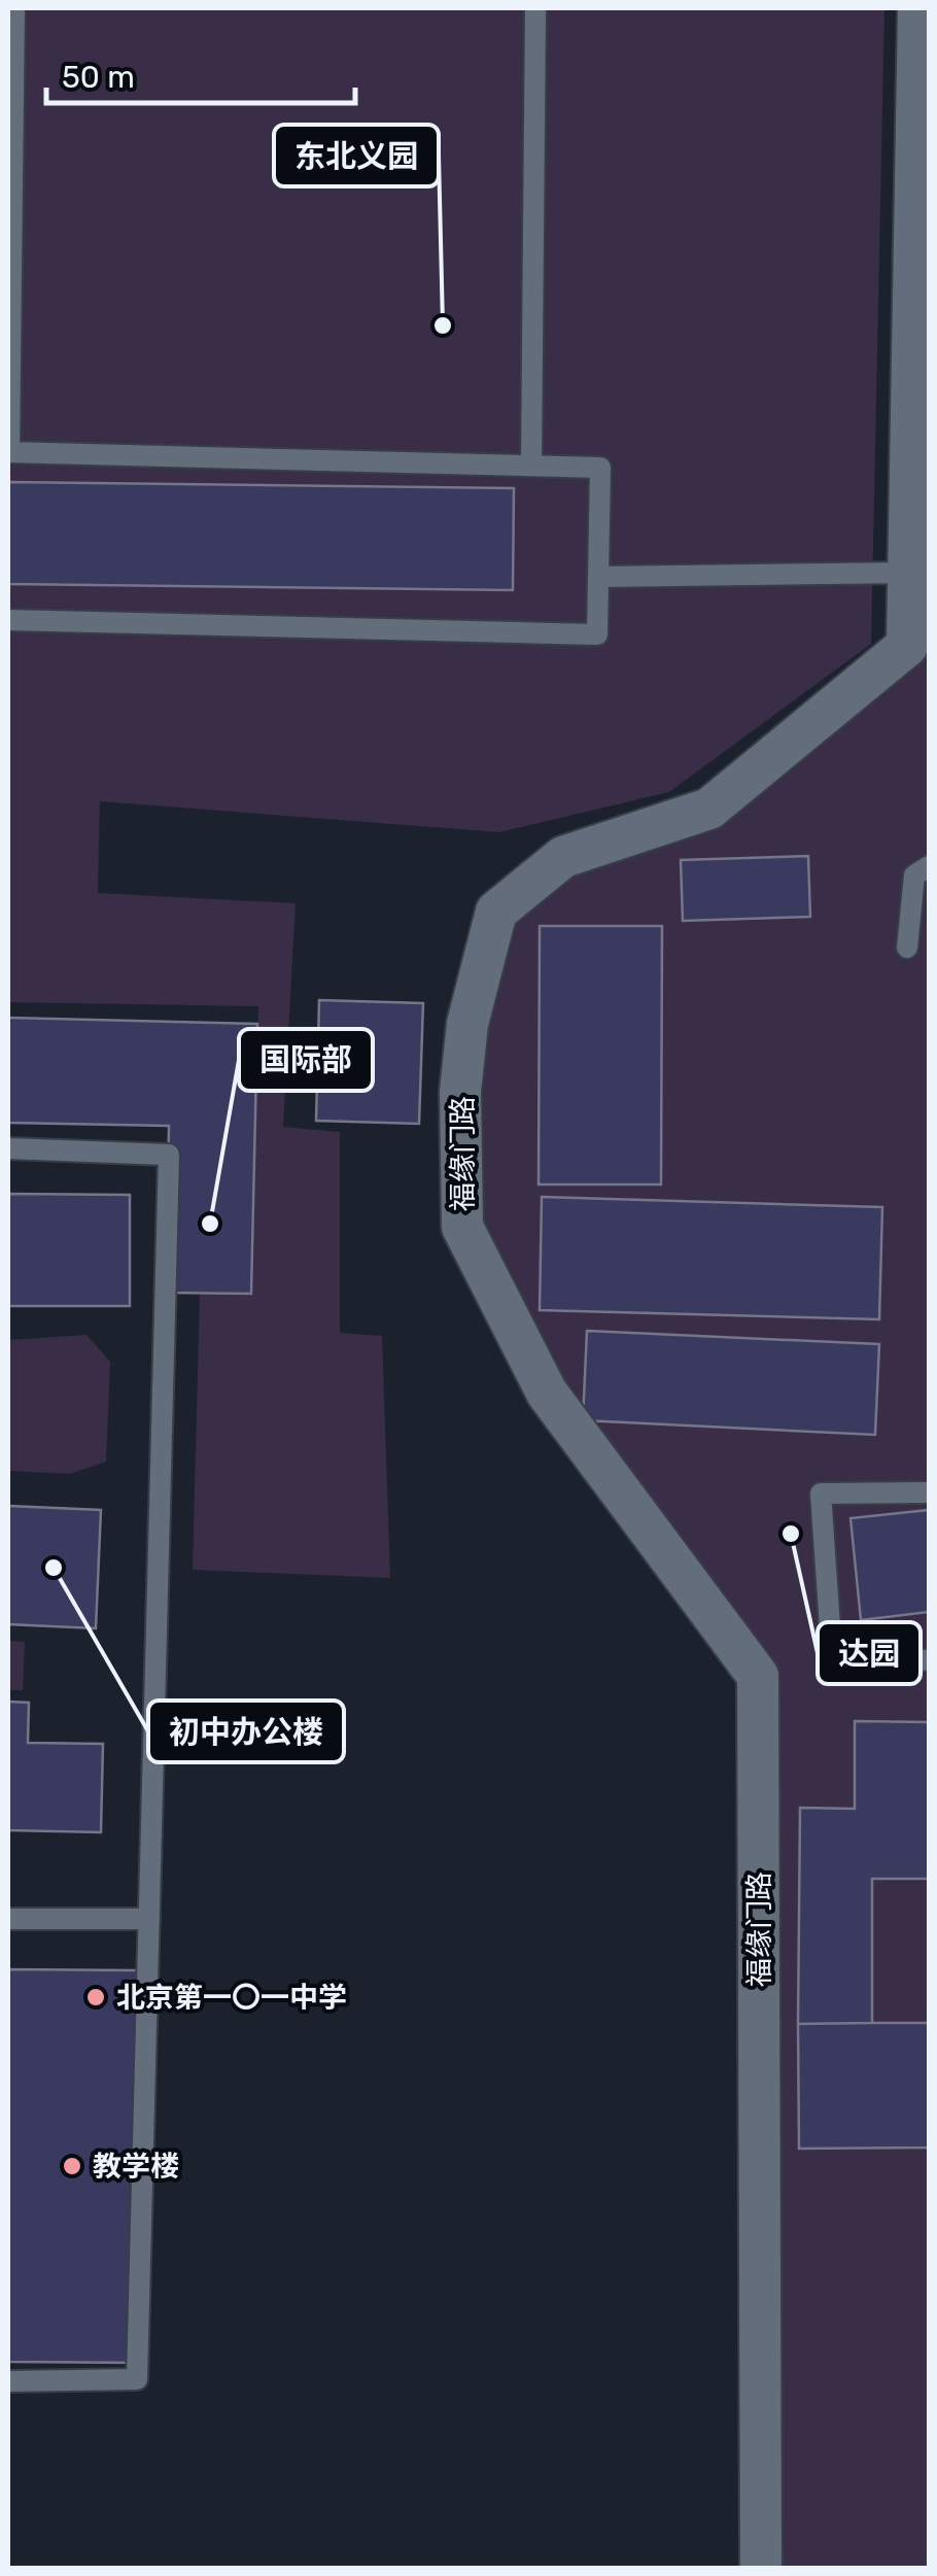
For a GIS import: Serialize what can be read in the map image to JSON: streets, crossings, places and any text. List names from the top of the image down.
{
  "streets": {
    "street": ["福缘门路"]
  },
  "places": [
    "东北义园",
    "国际部",
    "达园",
    "初中办公楼",
    "北京第一〇一中学",
    "教学楼"
  ],
  "scale_bar": "50 m"
}
